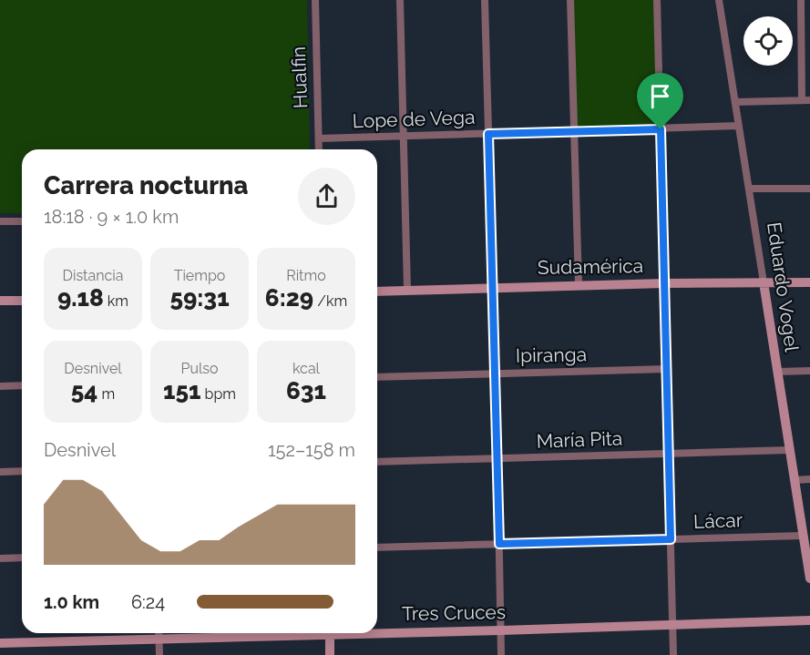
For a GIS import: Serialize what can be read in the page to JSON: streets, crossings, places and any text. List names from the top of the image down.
{
  "streets": {
    "street": [
      "Hualfin",
      "Lope de Vega",
      "Sudamérica",
      "Eduardo Vogel",
      "Ipiranga",
      "María Pita",
      "Lácar",
      "Tres Cruces"
    ]
  },
  "crossings": [
    ["Hualfin", "Lope de Vega"],
    ["Lope de Vega", "Eduardo Vogel"],
    ["Sudamérica", "Eduardo Vogel"],
    ["Eduardo Vogel", "María Pita"],
    ["Eduardo Vogel", "Lácar"]
  ],
  "page": {
    "heading": ["Carrera nocturna", "18:18 · 9 × 1.0 km"],
    "stats": [
      ["Distancia", "9.18 km"],
      ["Tiempo", "59:31"],
      ["Ritmo", "6:29 /km"],
      ["Desnivel", "54 m"],
      ["Pulso", "151 bpm"],
      ["kcal", "631"]
    ],
    "chart": ["Desnivel", "152–158 m"],
    "list": [
      {
        "name": "1.0 km",
        "note": "6:24"
      }
    ]
  }
}
